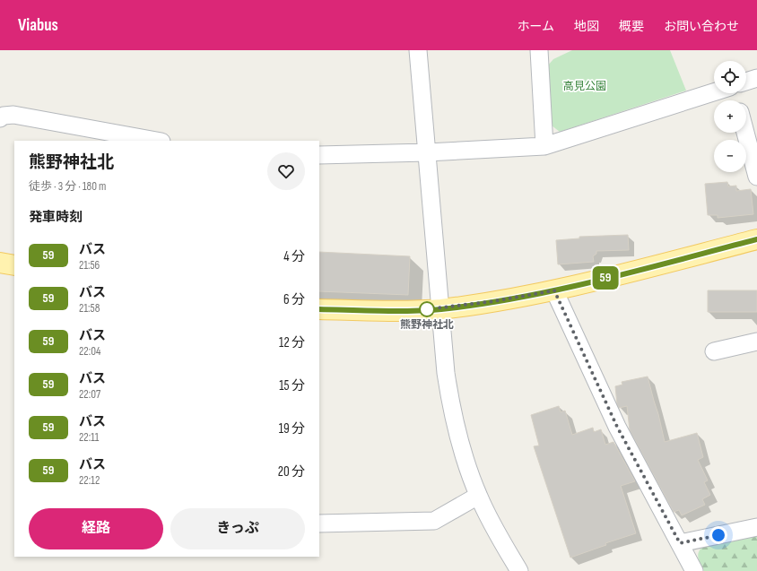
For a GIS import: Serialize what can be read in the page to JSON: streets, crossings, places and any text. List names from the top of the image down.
{
  "parks": ["高見公園"],
  "places": ["熊野神社北"],
  "lines": ["bus line 59"],
  "page": {
    "header": "Viabus",
    "nav": [
      "ホーム",
      "地図",
      "概要",
      "お問い合わせ"
    ],
    "on_map": "59",
    "map_buttons": ["+", "−"],
    "heading": [
      ["熊野神社北", "徒歩 · 3 分 · 180 m"],
      "発車時刻"
    ],
    "list": [
      {
        "mark": "59",
        "name": "バス",
        "note": "21:56",
        "value": "4 分"
      },
      {
        "mark": "59",
        "name": "バス",
        "note": "21:58",
        "value": "6 分"
      },
      {
        "mark": "59",
        "name": "バス",
        "note": "22:04",
        "value": "12 分"
      },
      {
        "mark": "59",
        "name": "バス",
        "note": "22:07",
        "value": "15 分"
      },
      {
        "mark": "59",
        "name": "バス",
        "note": "22:11",
        "value": "19 分"
      },
      {
        "mark": "59",
        "name": "バス",
        "note": "22:12",
        "value": "20 分"
      }
    ],
    "buttons": ["経路", "きっぷ"]
  }
}
